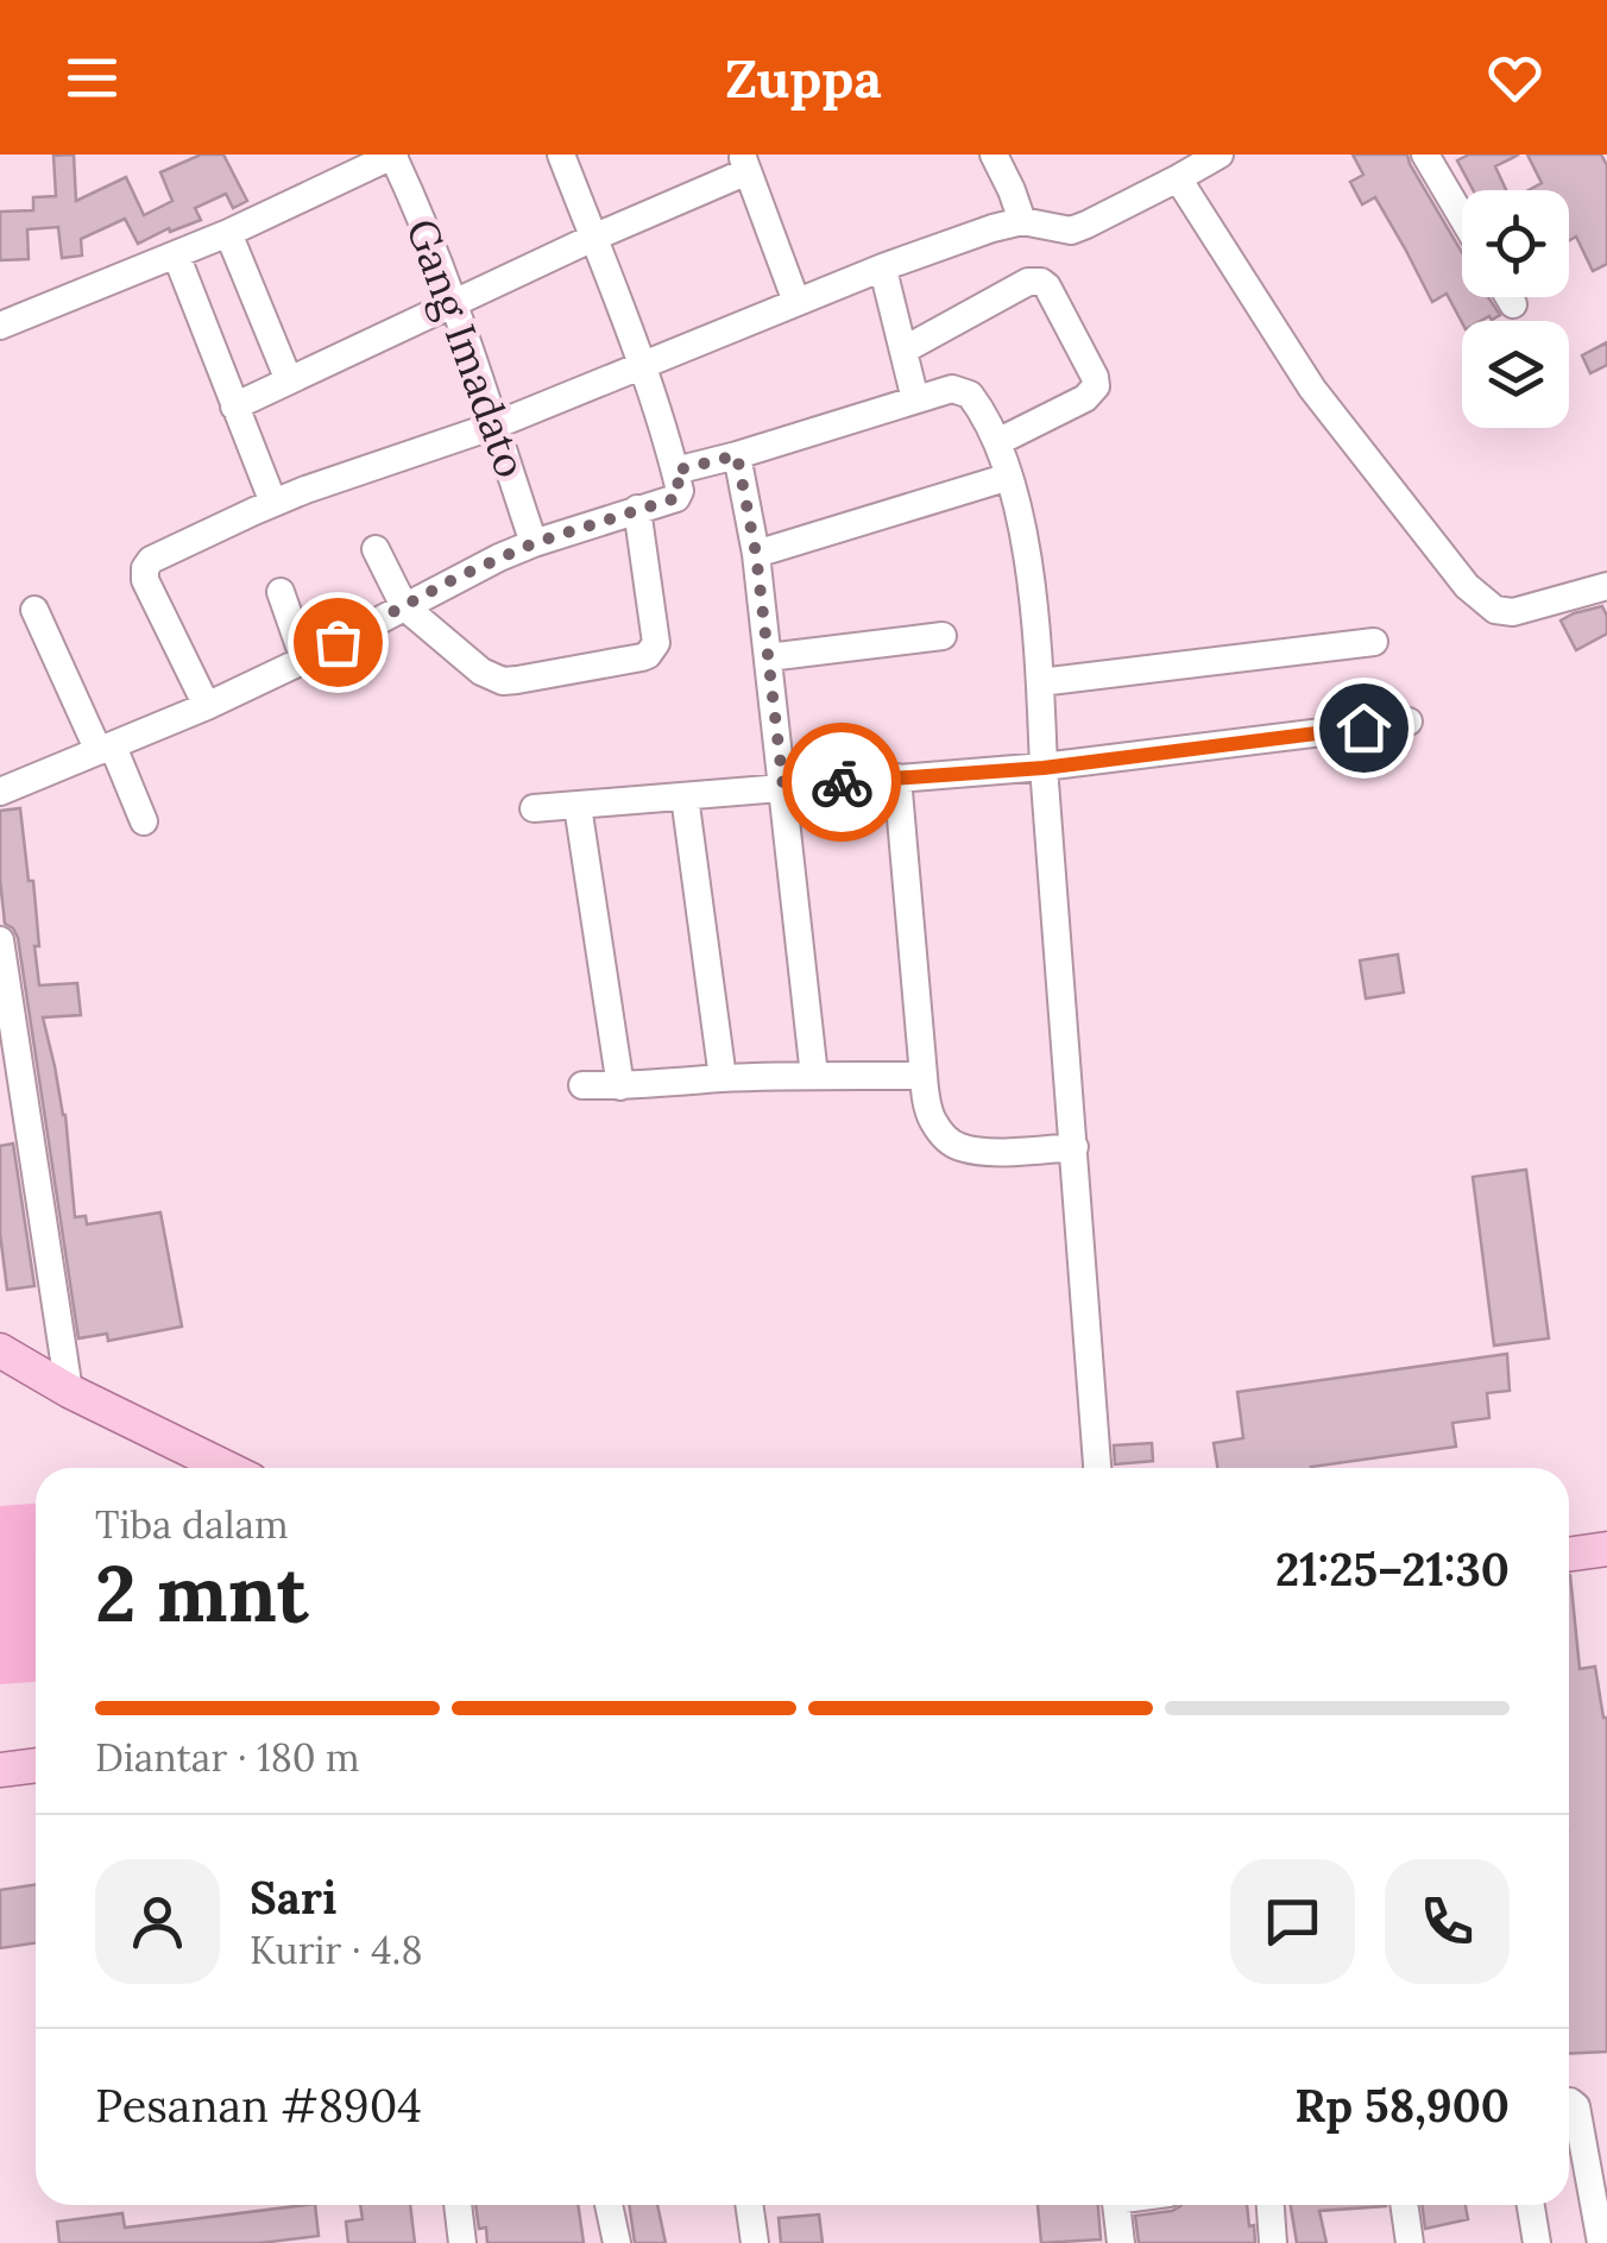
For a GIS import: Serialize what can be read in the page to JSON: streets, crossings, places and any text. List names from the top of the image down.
{
  "streets": {
    "street": ["Gang Imadato"]
  },
  "page": {
    "header": "Zuppa",
    "heading": ["2 mnt", "Tiba dalam", "21:25–21:30"],
    "panel": [
      "Sari",
      "Kurir · 4.8",
      "Pesanan #8904",
      "Rp 58,900"
    ],
    "bar": "Diantar · 180 m"
  }
}
